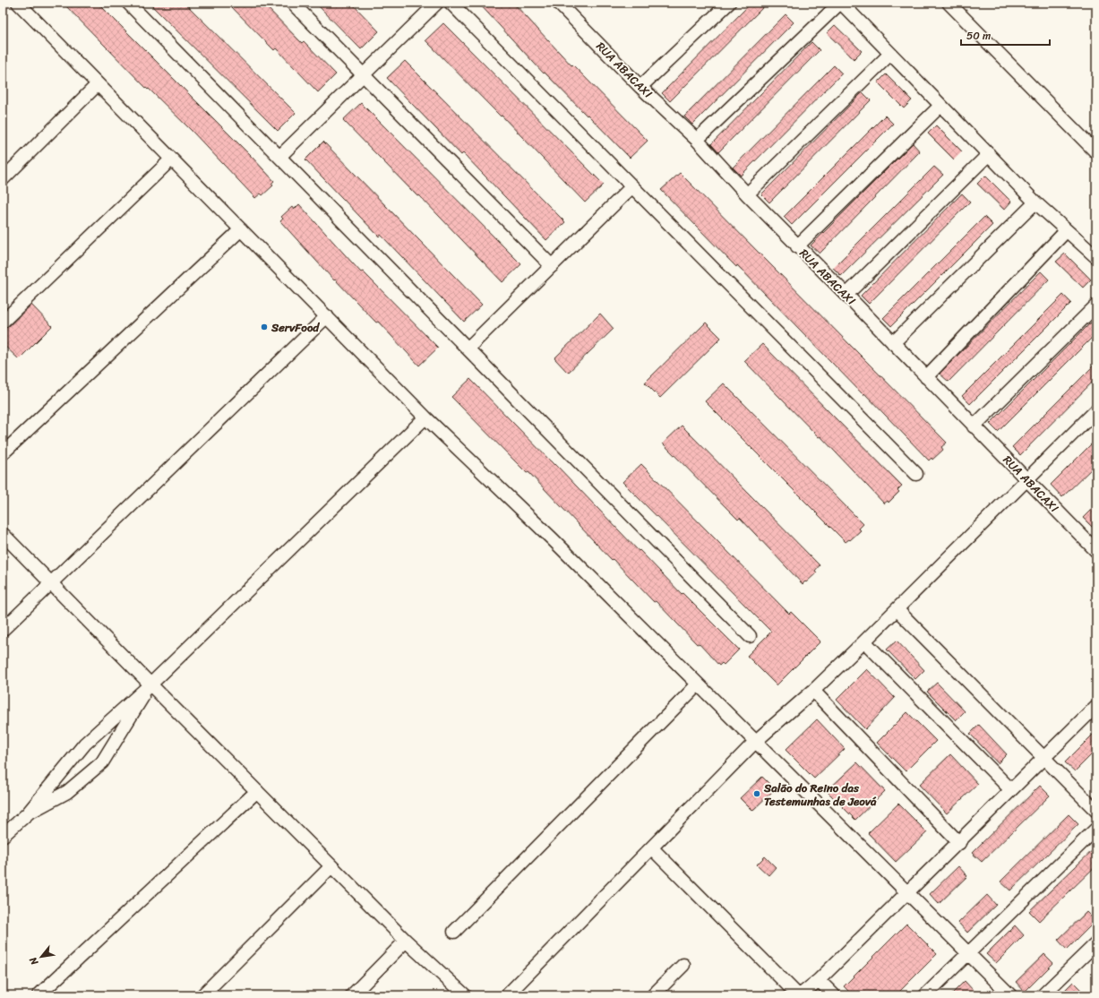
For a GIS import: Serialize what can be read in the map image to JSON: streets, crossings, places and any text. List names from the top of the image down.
{
  "streets": {
    "street": ["RUA ABACAXI"]
  },
  "places": ["ServFood", "Salão do Reino das Testemunhas de Jeová"],
  "scale_bar": "50 m",
  "north": "bottom left"
}
